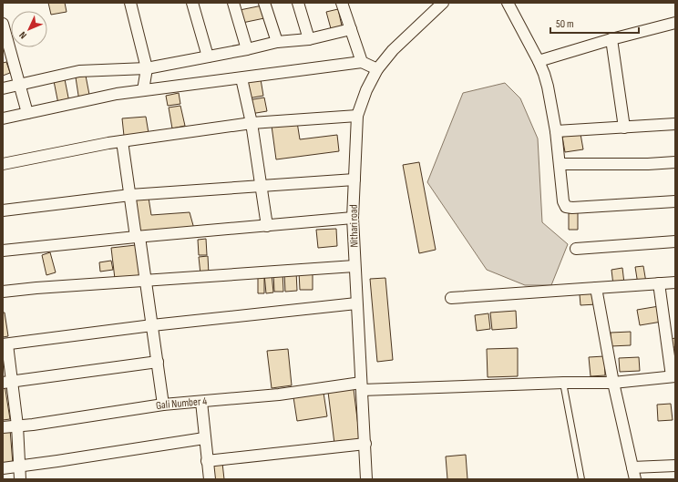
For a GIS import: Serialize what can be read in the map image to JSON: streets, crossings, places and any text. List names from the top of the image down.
{
  "streets": {
    "street": ["Nithari road", "Gali Number 4"]
  },
  "crossings": [
    ["Nithari road", "Gali Number 4"]
  ],
  "scale_bar": "50 m",
  "north": "bottom left"
}
